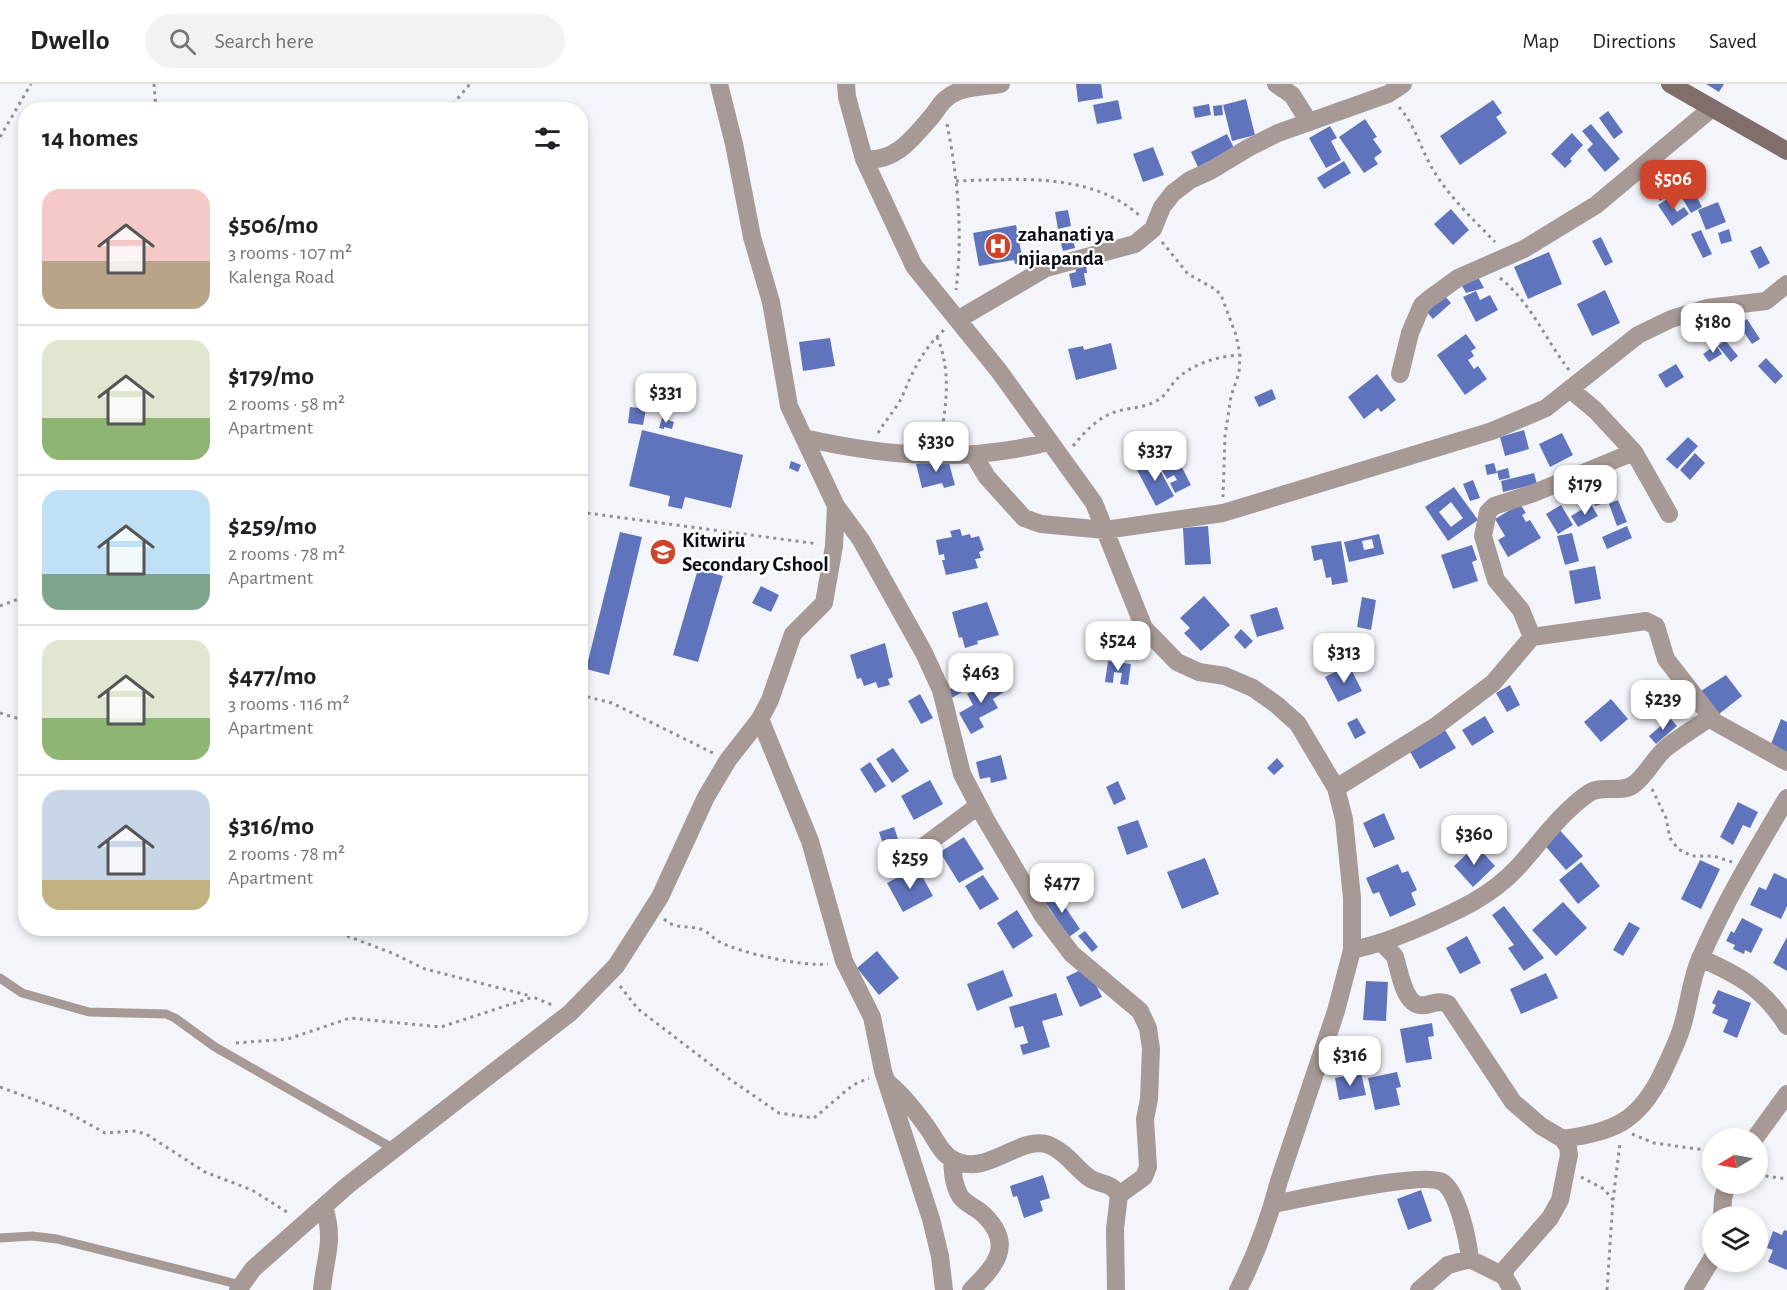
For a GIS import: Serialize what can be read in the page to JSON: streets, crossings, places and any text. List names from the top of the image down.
{
  "places": {
    "hospital": ["zahanati ya njiapanda"],
    "school or university": ["Kitwiru Secondary Cshool"]
  },
  "north": "left",
  "page": {
    "header": "Dwello",
    "search": "Search here",
    "nav": ["Map", "Directions", "Saved"],
    "heading": "14 homes",
    "price": [
      "$506",
      "$180",
      "$331",
      "$330",
      "$337",
      "$179",
      "$524",
      "$313",
      "$463",
      "$239",
      "$360",
      "$259",
      "$477",
      "$316"
    ],
    "list": [
      {
        "name": "$506/mo",
        "note": "3 rooms · 107 m² · Kalenga Road"
      },
      {
        "name": "$179/mo",
        "note": "2 rooms · 58 m² · Apartment"
      },
      {
        "name": "$259/mo",
        "note": "2 rooms · 78 m² · Apartment"
      },
      {
        "name": "$477/mo",
        "note": "3 rooms · 116 m² · Apartment"
      },
      {
        "name": "$316/mo",
        "note": "2 rooms · 78 m² · Apartment"
      }
    ]
  }
}
